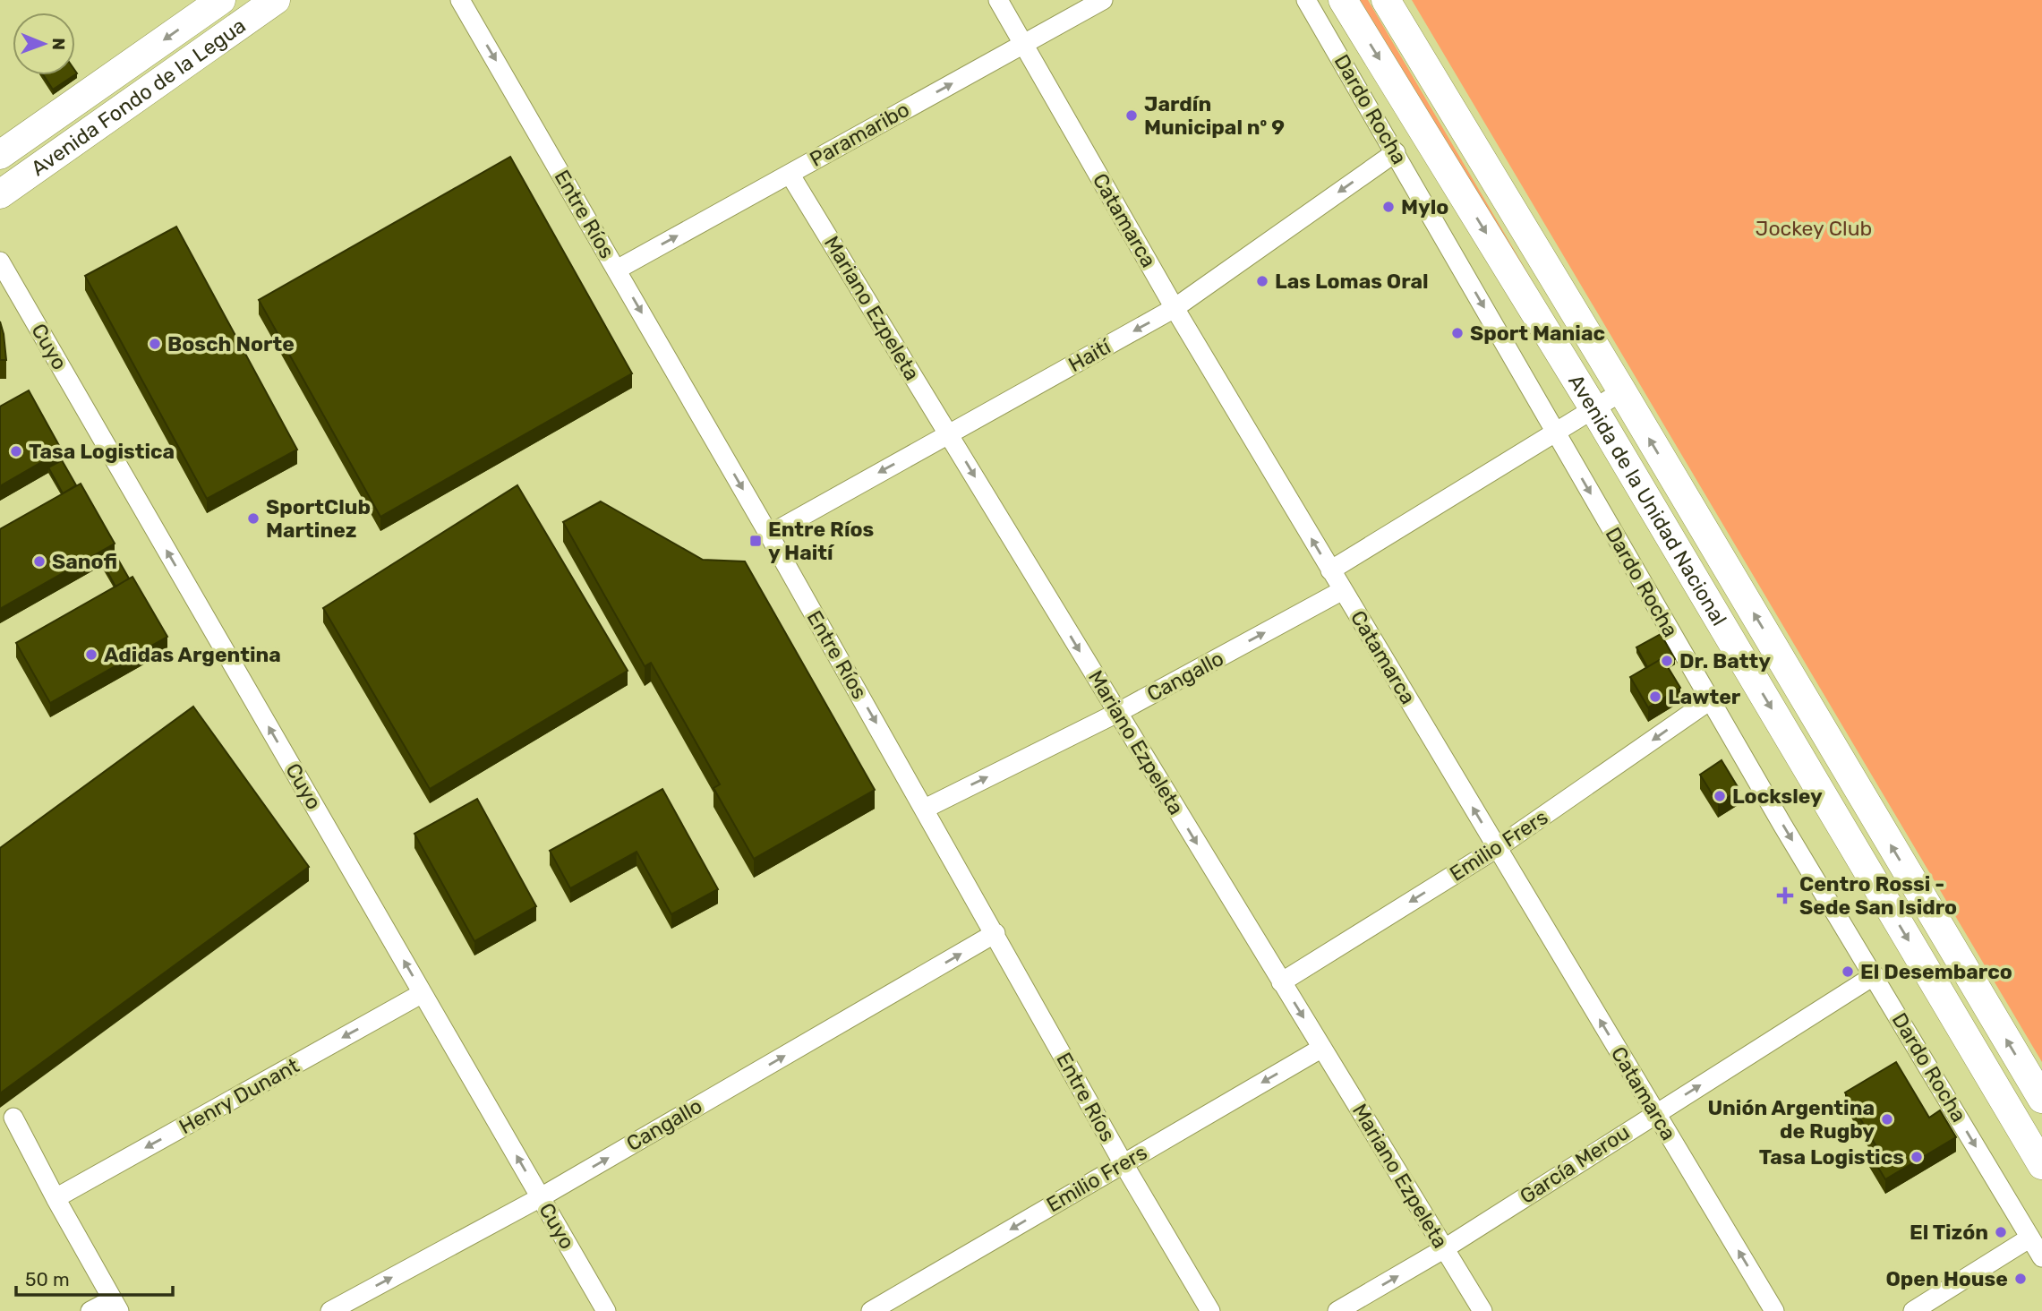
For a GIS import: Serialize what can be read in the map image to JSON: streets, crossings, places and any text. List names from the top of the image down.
{
  "streets": {
    "main road": ["Avenida Fondo de la Legua", "Avenida de la Unidad Nacional"],
    "street": [
      "Dardo Rocha",
      "Paramaribo",
      "Entre Ríos",
      "Catamarca",
      "Mariano Ezpeleta",
      "Cuyo",
      "Haití",
      "Cangallo",
      "Emilio Frers",
      "Henry Dunant",
      "García Merou"
    ]
  },
  "crossings": [
    ["Dardo Rocha", "Haití"],
    ["Dardo Rocha", "Emilio Frers"],
    ["Dardo Rocha", "García Merou"],
    ["Paramaribo", "Entre Ríos"],
    ["Paramaribo", "Catamarca"],
    ["Paramaribo", "Mariano Ezpeleta"],
    ["Entre Ríos", "Haití"],
    ["Entre Ríos", "Cangallo"],
    ["Entre Ríos", "Emilio Frers"],
    ["Catamarca", "Haití"],
    ["Catamarca", "Cangallo"],
    ["Catamarca", "Emilio Frers"],
    ["Catamarca", "García Merou"],
    ["Mariano Ezpeleta", "Haití"],
    ["Mariano Ezpeleta", "Cangallo"],
    ["Mariano Ezpeleta", "Emilio Frers"],
    ["Mariano Ezpeleta", "García Merou"],
    ["Cuyo", "Cangallo"],
    ["Cuyo", "Henry Dunant"]
  ],
  "one_way": [
    "Dardo Rocha",
    "Paramaribo",
    "Entre Ríos",
    "Catamarca",
    "Mariano Ezpeleta",
    "Cuyo",
    "Haití",
    "Cangallo",
    "Emilio Frers",
    "Henry Dunant",
    "García Merou"
  ],
  "parks": ["Jockey Club"],
  "places": {
    "other": [
      "Jardín Municipal nº 9",
      "Mylo",
      "Las Lomas Oral",
      "Sport Maniac",
      "Bosch Norte",
      "Tasa Logistica",
      "SportClub Martinez",
      "Sanofi",
      "Adidas Argentina",
      "Dr. Batty",
      "Lawter",
      "Locksley",
      "El Desembarco",
      "Unión Argentina de Rugby",
      "Tasa Logistics",
      "El Tizón",
      "Open House"
    ],
    "transit": ["Entre Ríos y Haití"],
    "health": ["Centro Rossi - Sede San Isidro"]
  },
  "scale_bar": "50 m",
  "north": "right"
}
